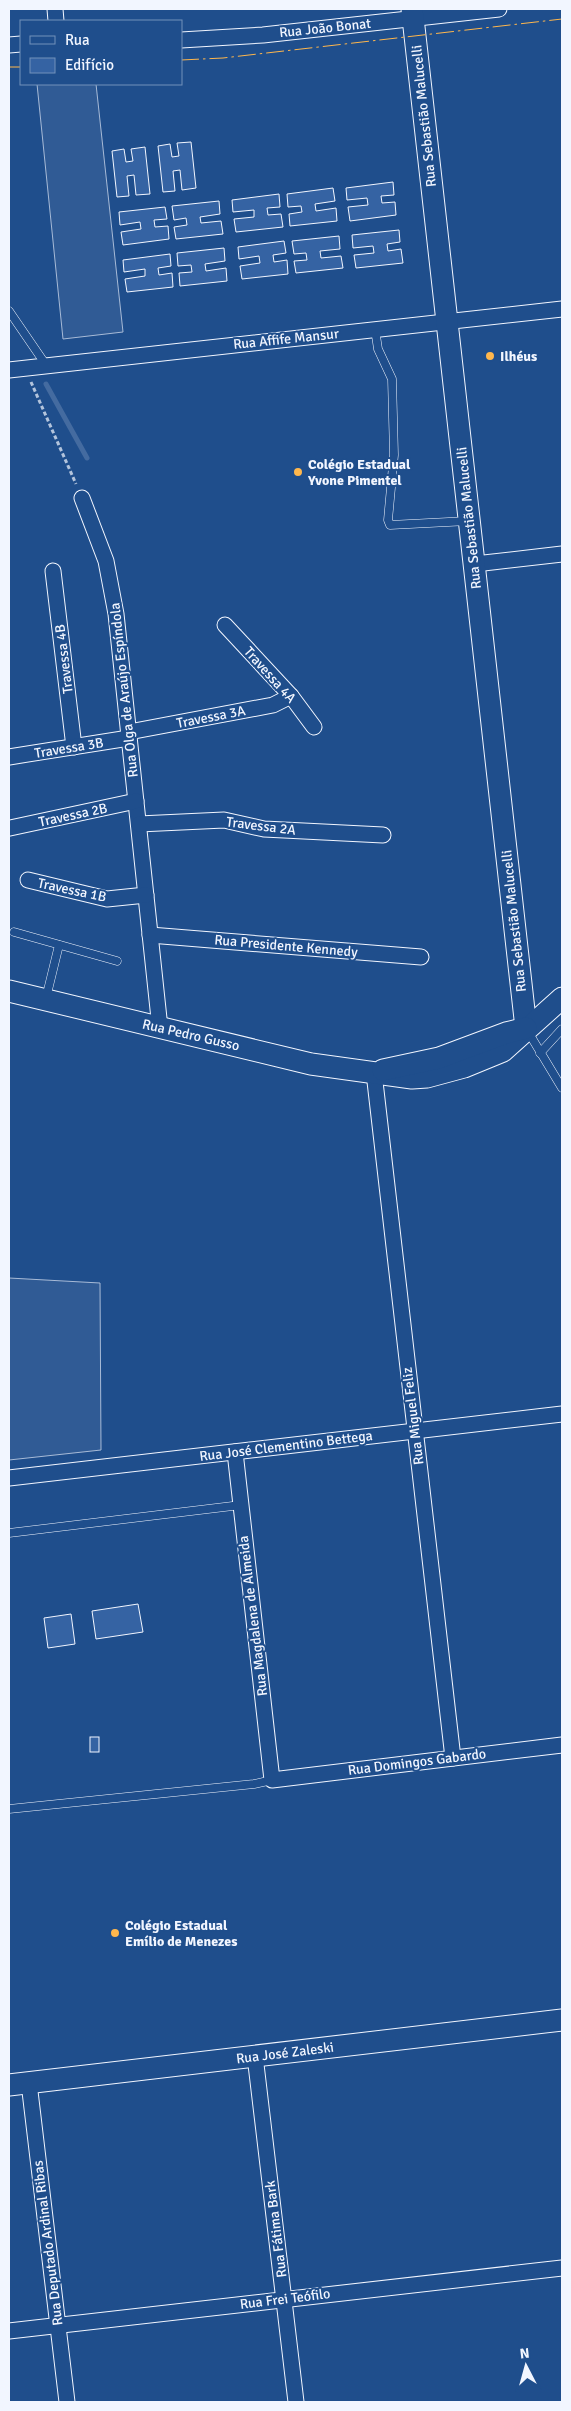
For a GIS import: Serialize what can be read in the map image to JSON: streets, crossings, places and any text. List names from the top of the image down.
{
  "streets": {
    "street": [
      "Rua João Bonat",
      "Rua Sebastião Malucelli",
      "Rua Affife Mansur",
      "Travessa 4B",
      "Travessa 4A",
      "Rua Olga de Araújo Espíndola",
      "Travessa 3A",
      "Travessa 3B",
      "Travessa 2B",
      "Travessa 2A",
      "Travessa 1B",
      "Rua Presidente Kennedy",
      "Rua Pedro Gusso",
      "Rua Miguel Feliz",
      "Rua José Clementino Bettega",
      "Rua Magdalena de Almeida",
      "Rua Domingos Gabardo",
      "Rua José Zaleski",
      "Rua Fátima Bark",
      "Rua Deputado Ardinal Ribas",
      "Rua Frei Teófilo"
    ]
  },
  "crossings": [
    ["Rua João Bonat", "Rua Sebastião Malucelli"],
    ["Rua Sebastião Malucelli", "Rua Affife Mansur"],
    ["Rua Sebastião Malucelli", "Rua Pedro Gusso"],
    ["Travessa 4B", "Travessa 3B"],
    ["Travessa 4A", "Travessa 3A"],
    ["Rua Olga de Araújo Espíndola", "Travessa 3A"],
    ["Rua Olga de Araújo Espíndola", "Travessa 3B"],
    ["Rua Olga de Araújo Espíndola", "Travessa 2B"],
    ["Rua Olga de Araújo Espíndola", "Travessa 2A"],
    ["Rua Olga de Araújo Espíndola", "Travessa 1B"],
    ["Rua Olga de Araújo Espíndola", "Rua Presidente Kennedy"],
    ["Rua Olga de Araújo Espíndola", "Rua Pedro Gusso"],
    ["Travessa 3A", "Travessa 3B"],
    ["Rua Pedro Gusso", "Rua Miguel Feliz"],
    ["Rua Miguel Feliz", "Rua José Clementino Bettega"],
    ["Rua Miguel Feliz", "Rua Domingos Gabardo"],
    ["Rua José Clementino Bettega", "Rua Magdalena de Almeida"],
    ["Rua Magdalena de Almeida", "Rua Domingos Gabardo"],
    ["Rua José Zaleski", "Rua Fátima Bark"],
    ["Rua José Zaleski", "Rua Deputado Ardinal Ribas"],
    ["Rua Fátima Bark", "Rua Frei Teófilo"],
    ["Rua Deputado Ardinal Ribas", "Rua Frei Teófilo"]
  ],
  "places": ["Ilhéus", "Colégio Estadual Yvone Pimentel", "Colégio Estadual Emílio de Menezes"],
  "legend": ["Rua", "Edifício"],
  "north": "top"
}
